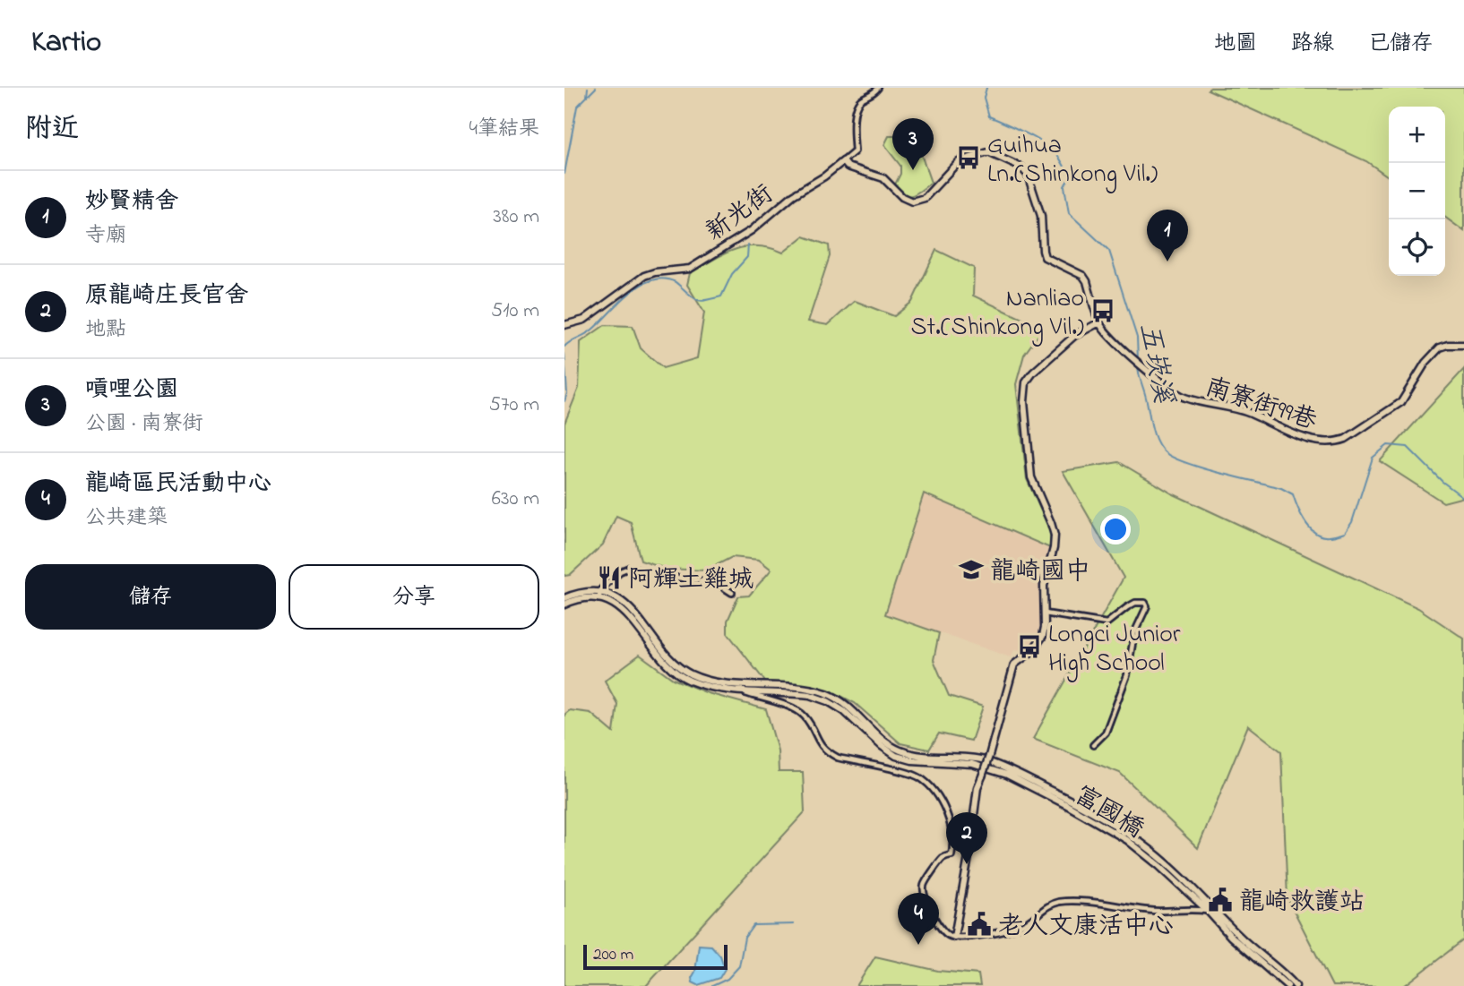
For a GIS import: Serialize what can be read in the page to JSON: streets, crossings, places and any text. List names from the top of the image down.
{
  "streets": {
    "street": ["新光街", "南寮街99巷", "富國橋"]
  },
  "water": ["五崁溪"],
  "places": {
    "bus stop": ["Guihua Ln.(Shinkong Vil.)", "Nanliao St.(Shinkong Vil.)", "Longci Junior High School"],
    "school or university": ["龍崎國中"],
    "restaurant": ["阿輝土雞城"],
    "public building": ["龍崎救護站", "老人文康活中心"]
  },
  "scale_bar": "200 m",
  "page": {
    "header": "Kartio",
    "nav": ["地圖", "路線", "已儲存"],
    "heading": ["附近", "4筆結果"],
    "map_buttons": ["+", "−"],
    "pins": [
      "3",
      "1",
      "2",
      "4"
    ],
    "list": [
      {
        "mark": "1",
        "name": "妙賢精舍",
        "note": "寺廟",
        "value": "380 m"
      },
      {
        "mark": "2",
        "name": "原龍崎庄長官舍",
        "note": "地點",
        "value": "510 m"
      },
      {
        "mark": "3",
        "name": "嗊哩公園",
        "note": "公園 · 南寮街",
        "value": "570 m"
      },
      {
        "mark": "4",
        "name": "龍崎區民活動中心",
        "note": "公共建築",
        "value": "630 m"
      }
    ],
    "buttons": ["儲存", "分享"],
    "scale": "200 m"
  }
}
